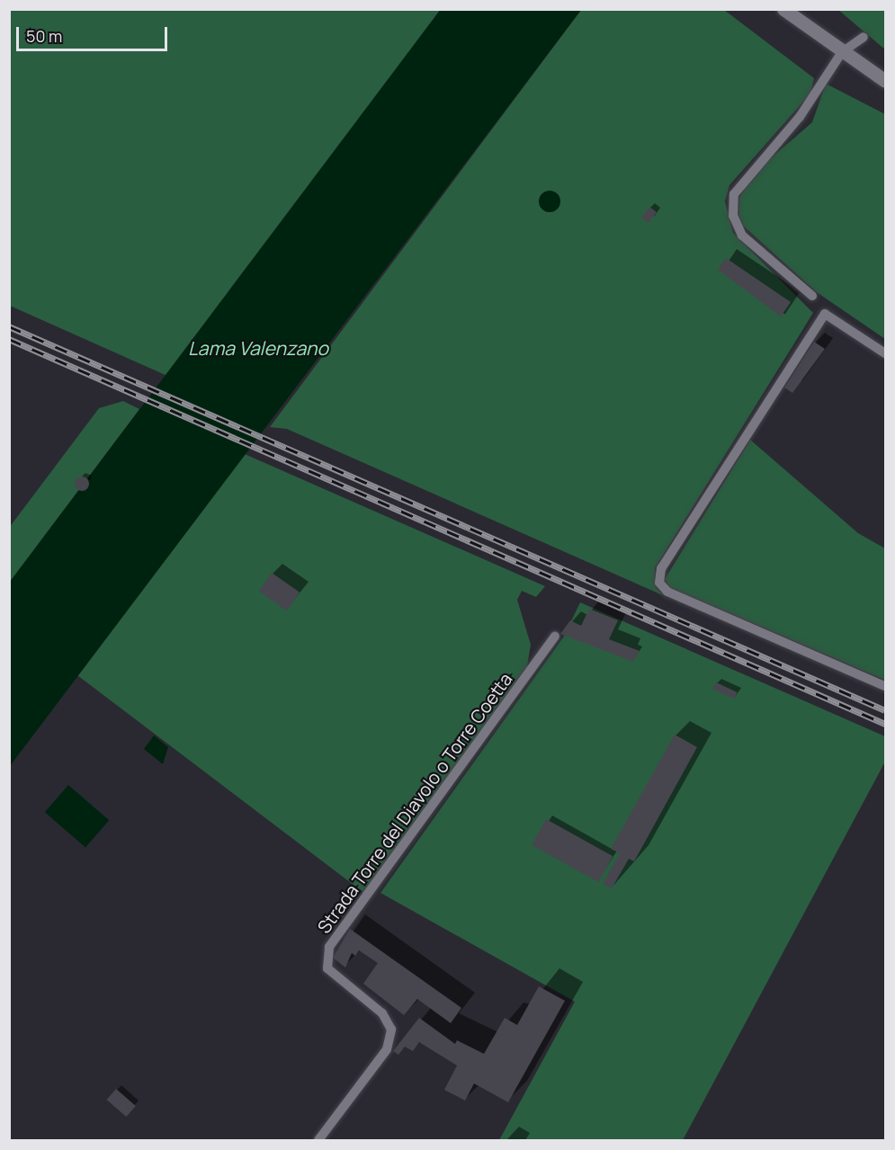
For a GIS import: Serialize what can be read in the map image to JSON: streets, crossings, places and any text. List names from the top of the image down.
{
  "streets": {
    "lane": ["Strada Torre del Diavolo o Torre Coetta"]
  },
  "water": ["Lama Valenzano"],
  "scale_bar": "50 m"
}
